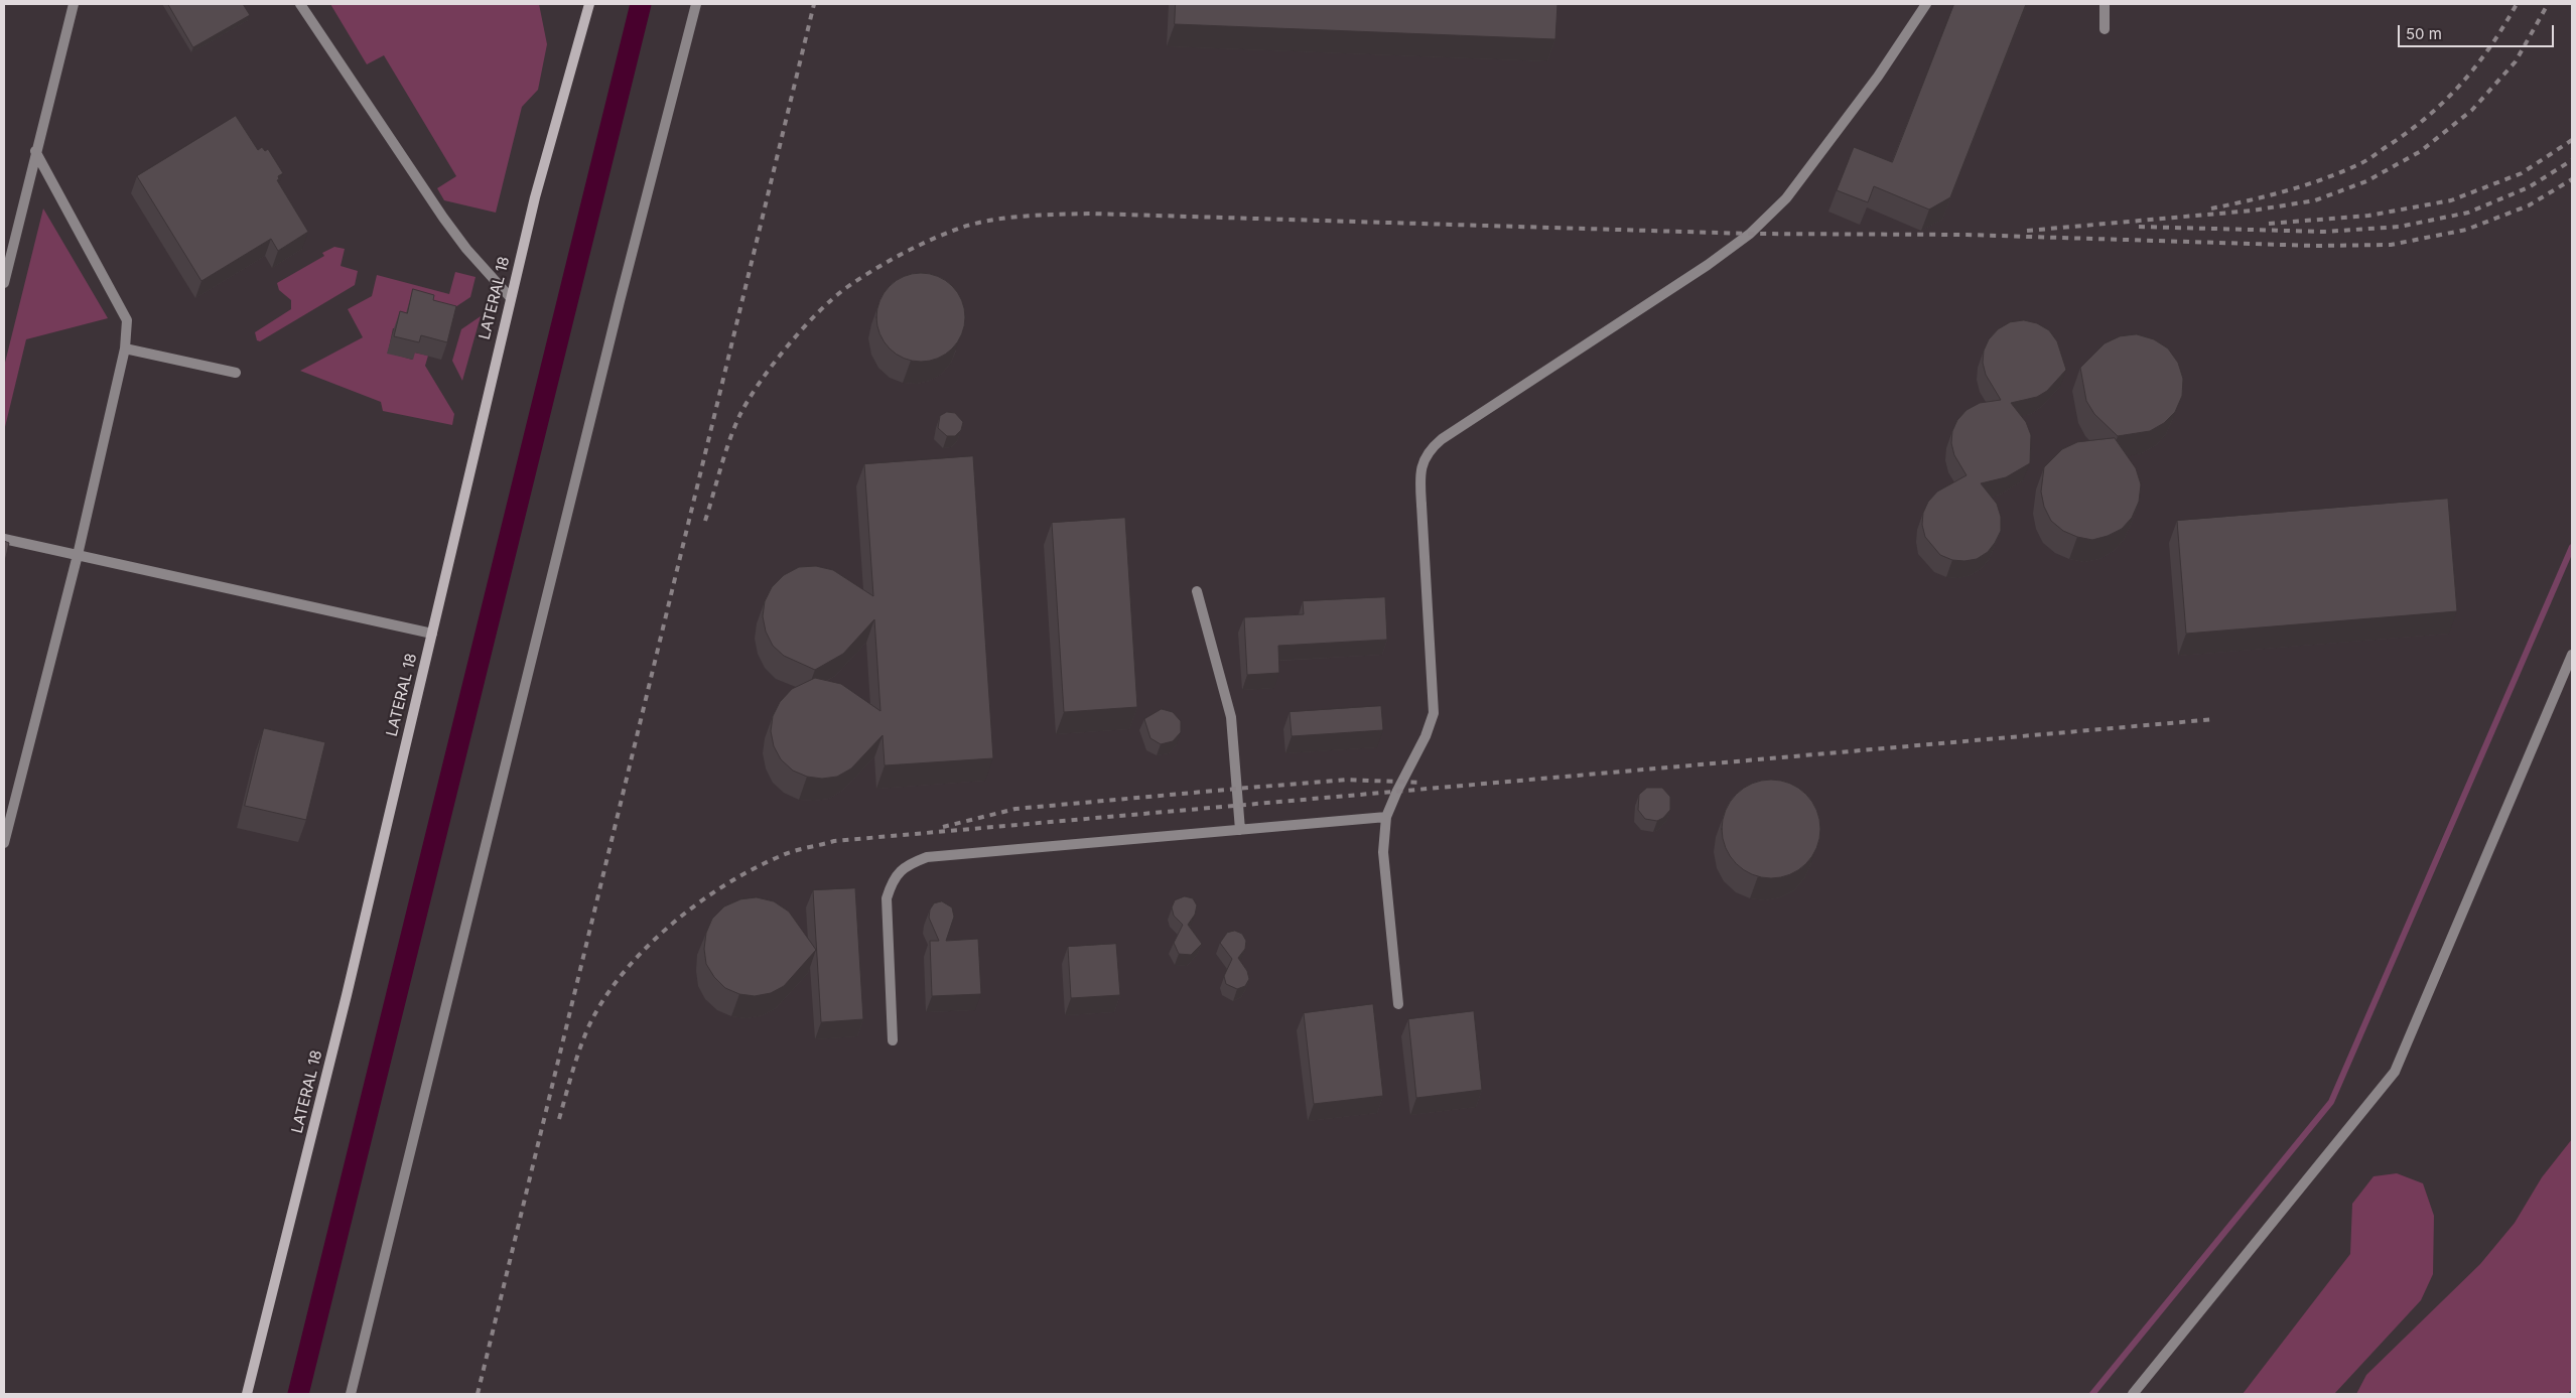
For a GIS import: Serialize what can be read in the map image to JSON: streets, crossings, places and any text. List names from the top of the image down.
{
  "streets": {
    "street": ["LATERAL 18"]
  },
  "scale_bar": "50 m"
}
